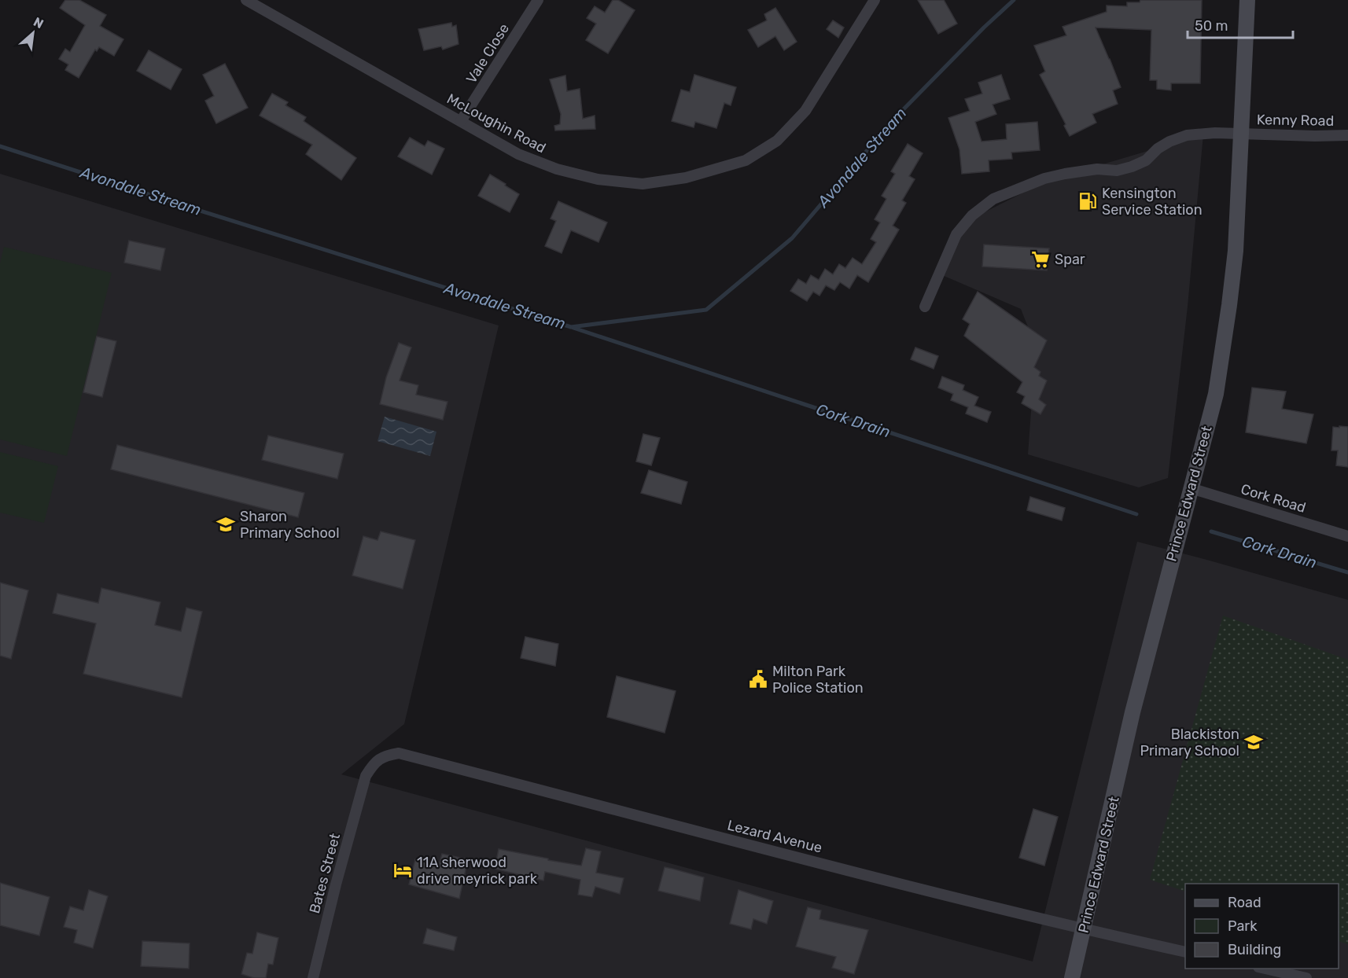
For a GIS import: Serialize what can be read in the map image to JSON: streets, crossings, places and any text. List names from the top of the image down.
{
  "streets": {
    "main road": ["Prince Edward Street"],
    "street": [
      "Vale Close",
      "Kenny Road",
      "McLoughin Road",
      "Cork Road",
      "Lezard Avenue",
      "Bates Street"
    ]
  },
  "crossings": [
    ["Vale Close", "McLoughin Road"],
    ["Kenny Road", "Prince Edward Street"],
    ["Prince Edward Street", "Cork Road"],
    ["Prince Edward Street", "Lezard Avenue"],
    ["Lezard Avenue", "Bates Street"]
  ],
  "water": ["Avondale Stream", "Cork Drain"],
  "places": {
    "fuel station": ["Kensington Service Station"],
    "supermarket": ["Spar"],
    "school or university": ["Sharon Primary School", "Blackiston Primary School"],
    "public building": ["Milton Park Police Station"],
    "hotel": ["11A sherwood drive meyrick park"]
  },
  "legend": ["Road", "Park", "Building"],
  "scale_bar": "50 m",
  "north": "top right"
}
